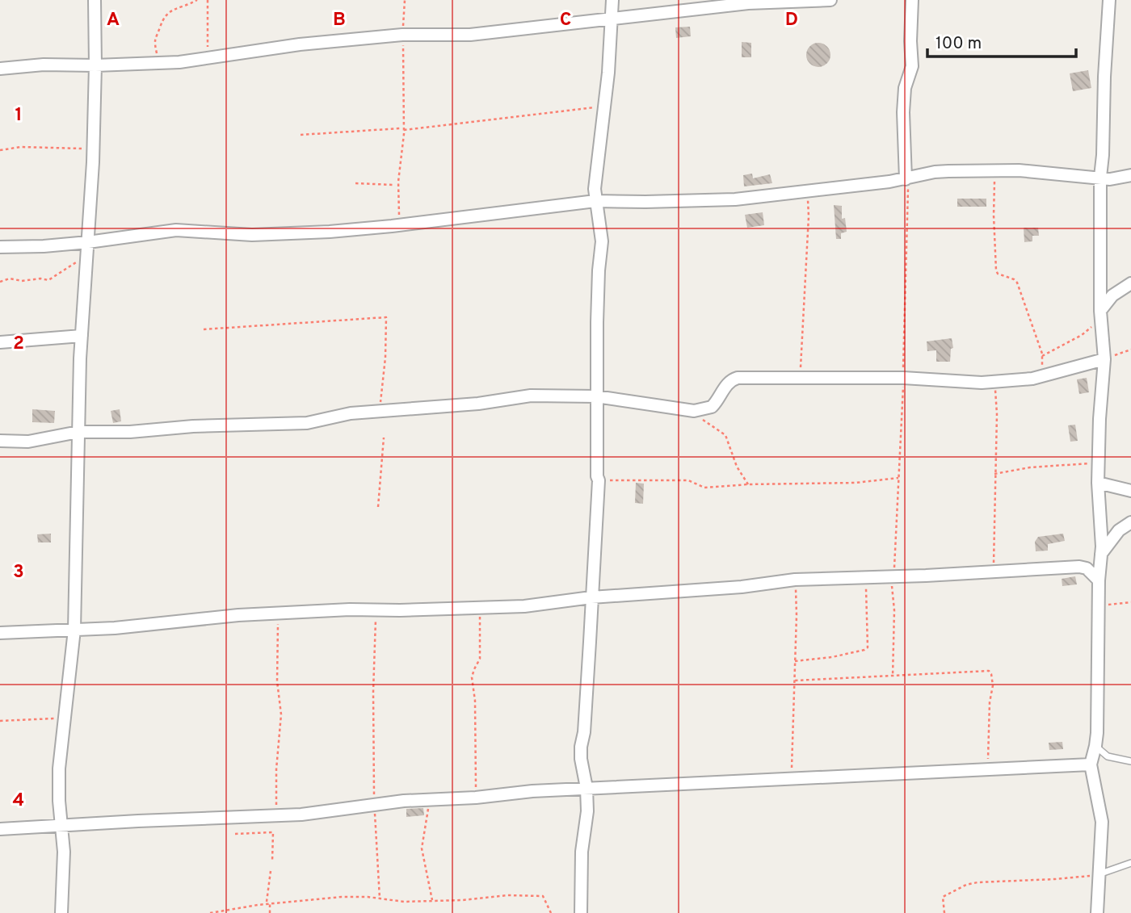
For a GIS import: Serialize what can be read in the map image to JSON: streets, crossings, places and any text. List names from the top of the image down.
{
  "scale_bar": "100 m",
  "grid": {
    "columns": [
      "A",
      "B",
      "C",
      "D"
    ],
    "rows": [
      "1",
      "2",
      "3",
      "4"
    ]
  }
}
